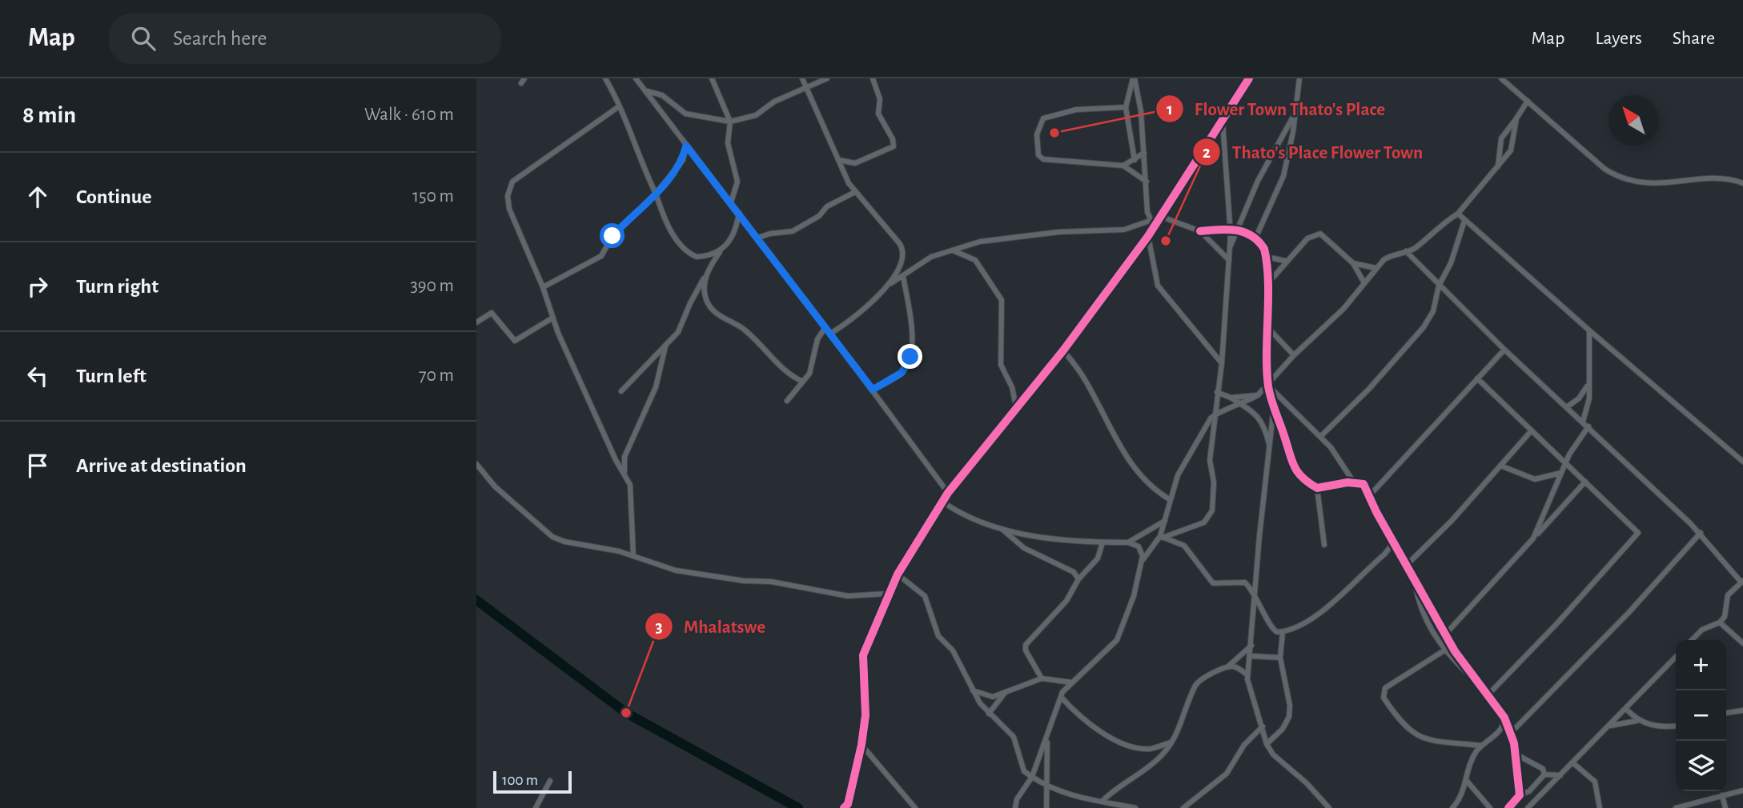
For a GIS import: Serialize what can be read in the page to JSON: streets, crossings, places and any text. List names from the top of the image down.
{
  "places": ["Flower Town Thato's Place", "Thato's Place Flower Town", "Mhalatswe"],
  "scale_bar": "100 m",
  "north": "top left",
  "page": {
    "header": "Map",
    "search": "Search here",
    "nav": ["Map", "Layers", "Share"],
    "heading": ["8 min", "Walk · 610 m"],
    "list": [
      ["Continue", "150 m"],
      ["Turn right", "390 m"],
      ["Turn left", "70 m"],
      "Arrive at destination"
    ],
    "map_buttons": ["+", "−"],
    "scale": "100 m"
  }
}
